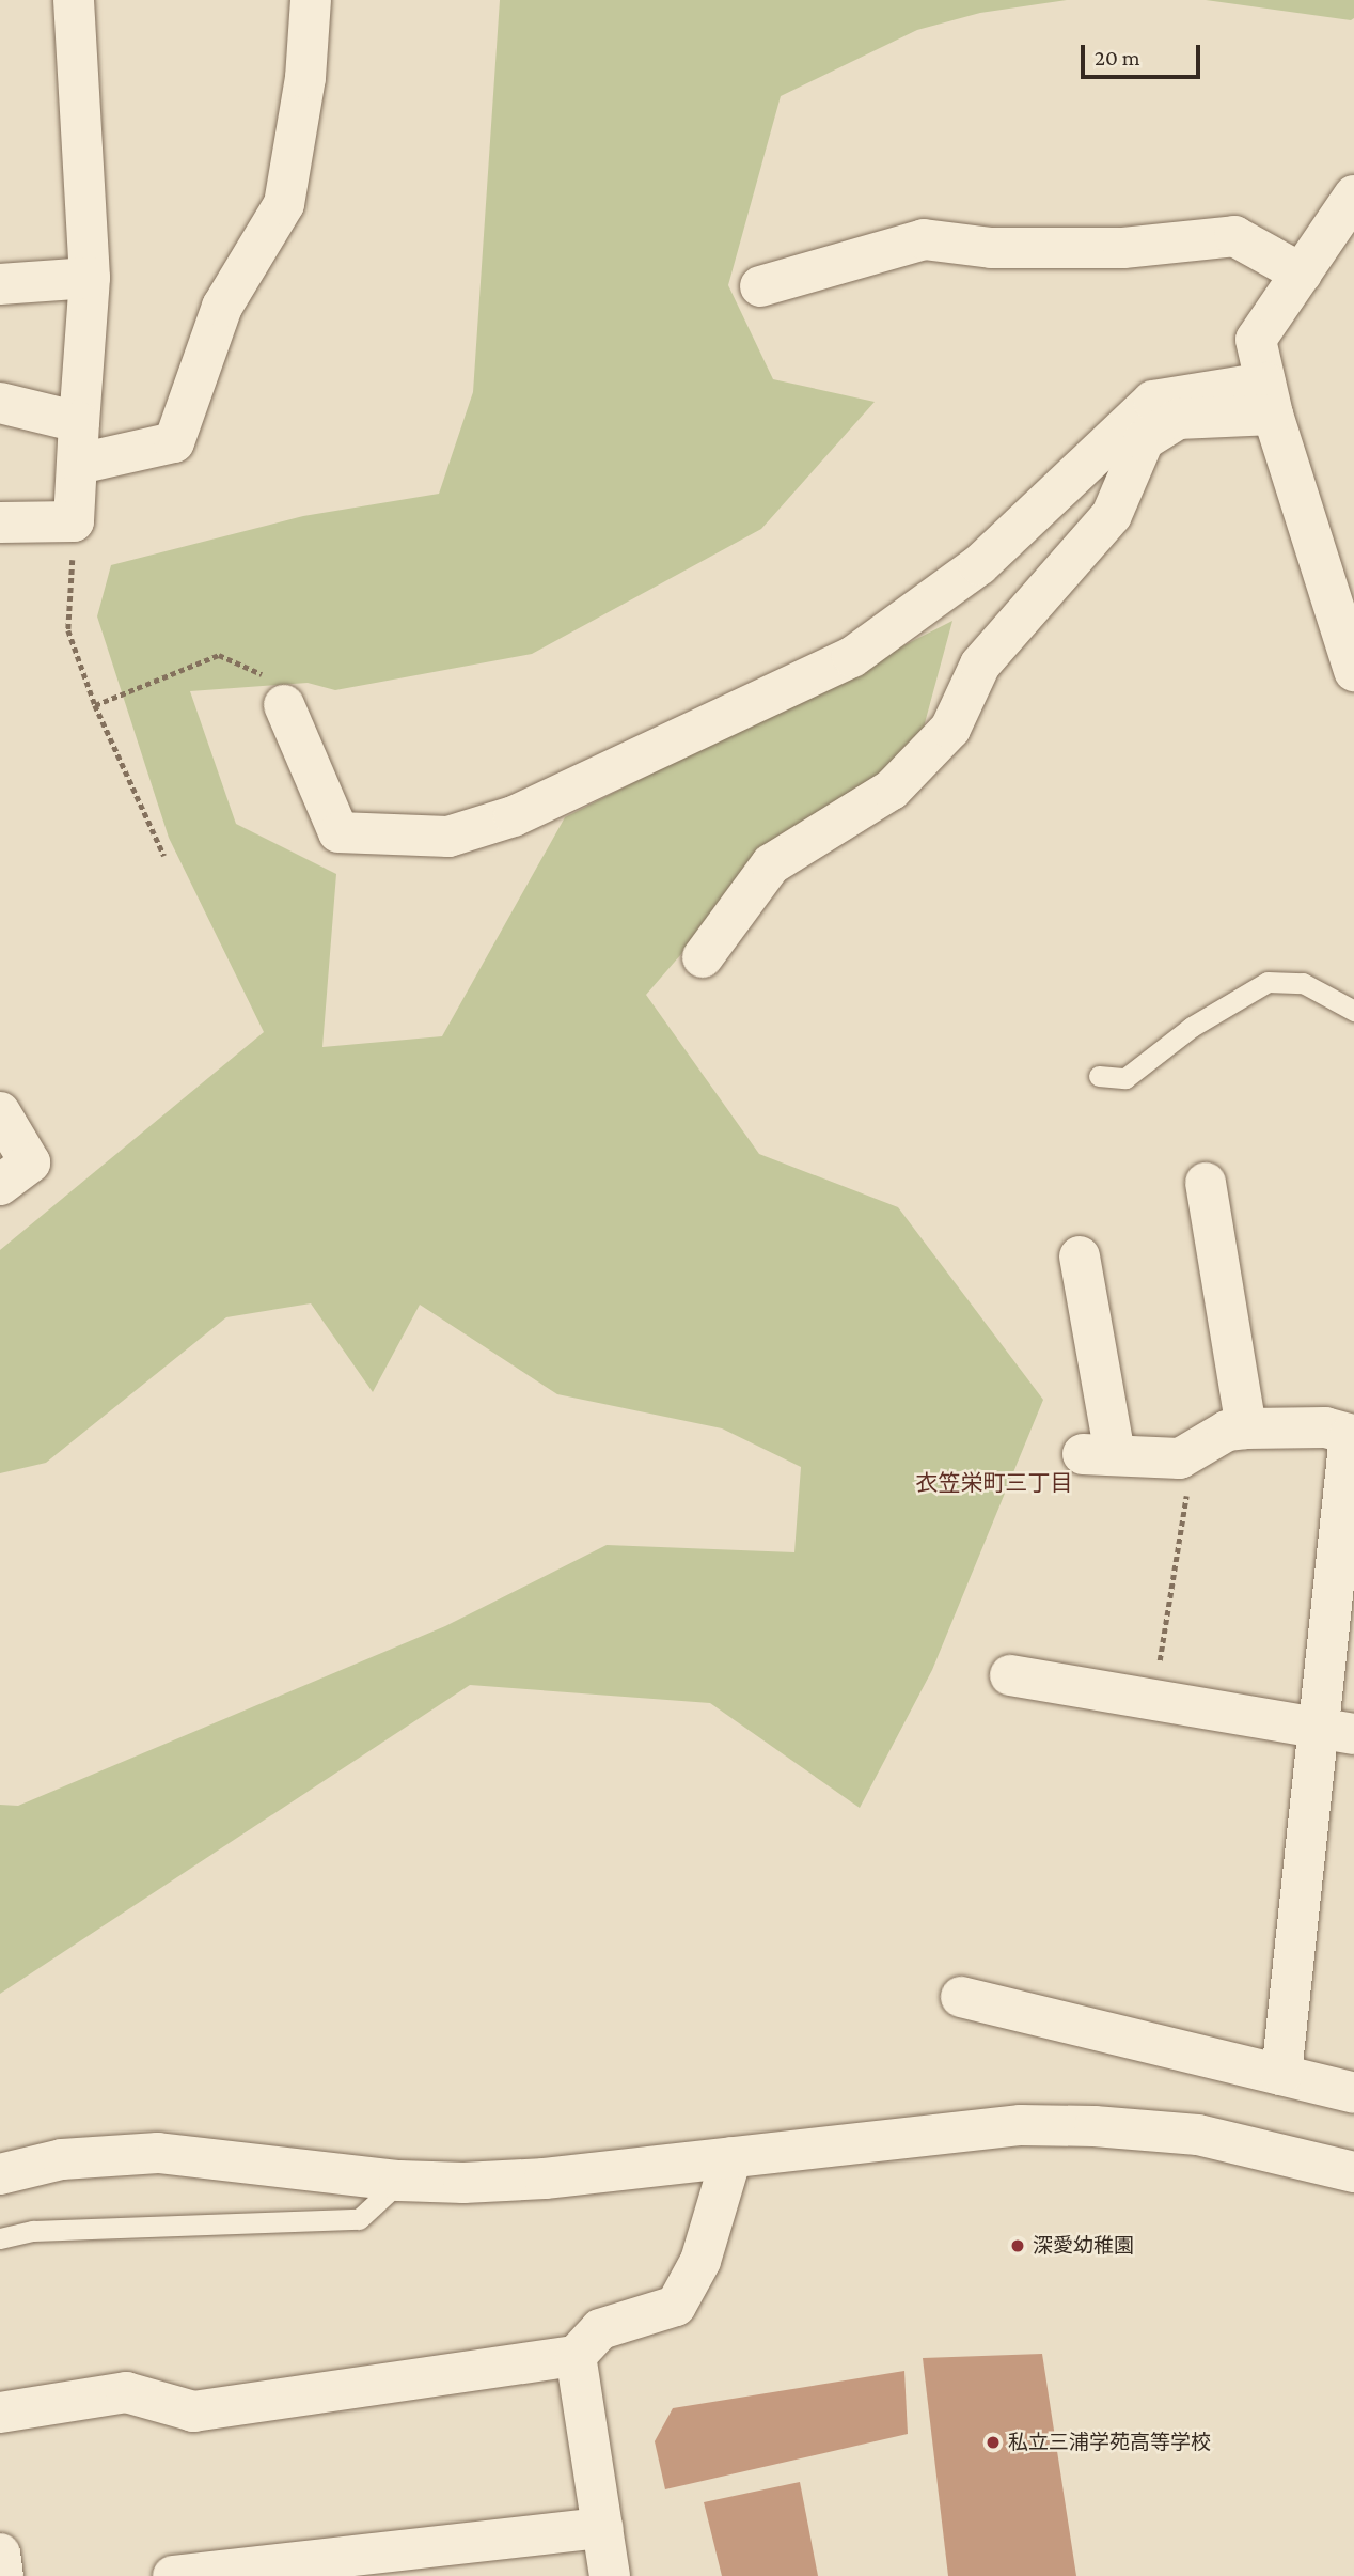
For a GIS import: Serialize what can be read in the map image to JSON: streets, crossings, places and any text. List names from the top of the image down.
{
  "districts": ["衣笠栄町三丁目"],
  "places": ["深愛幼稚園", "私立三浦学苑高等学校"],
  "scale_bar": "20 m"
}
